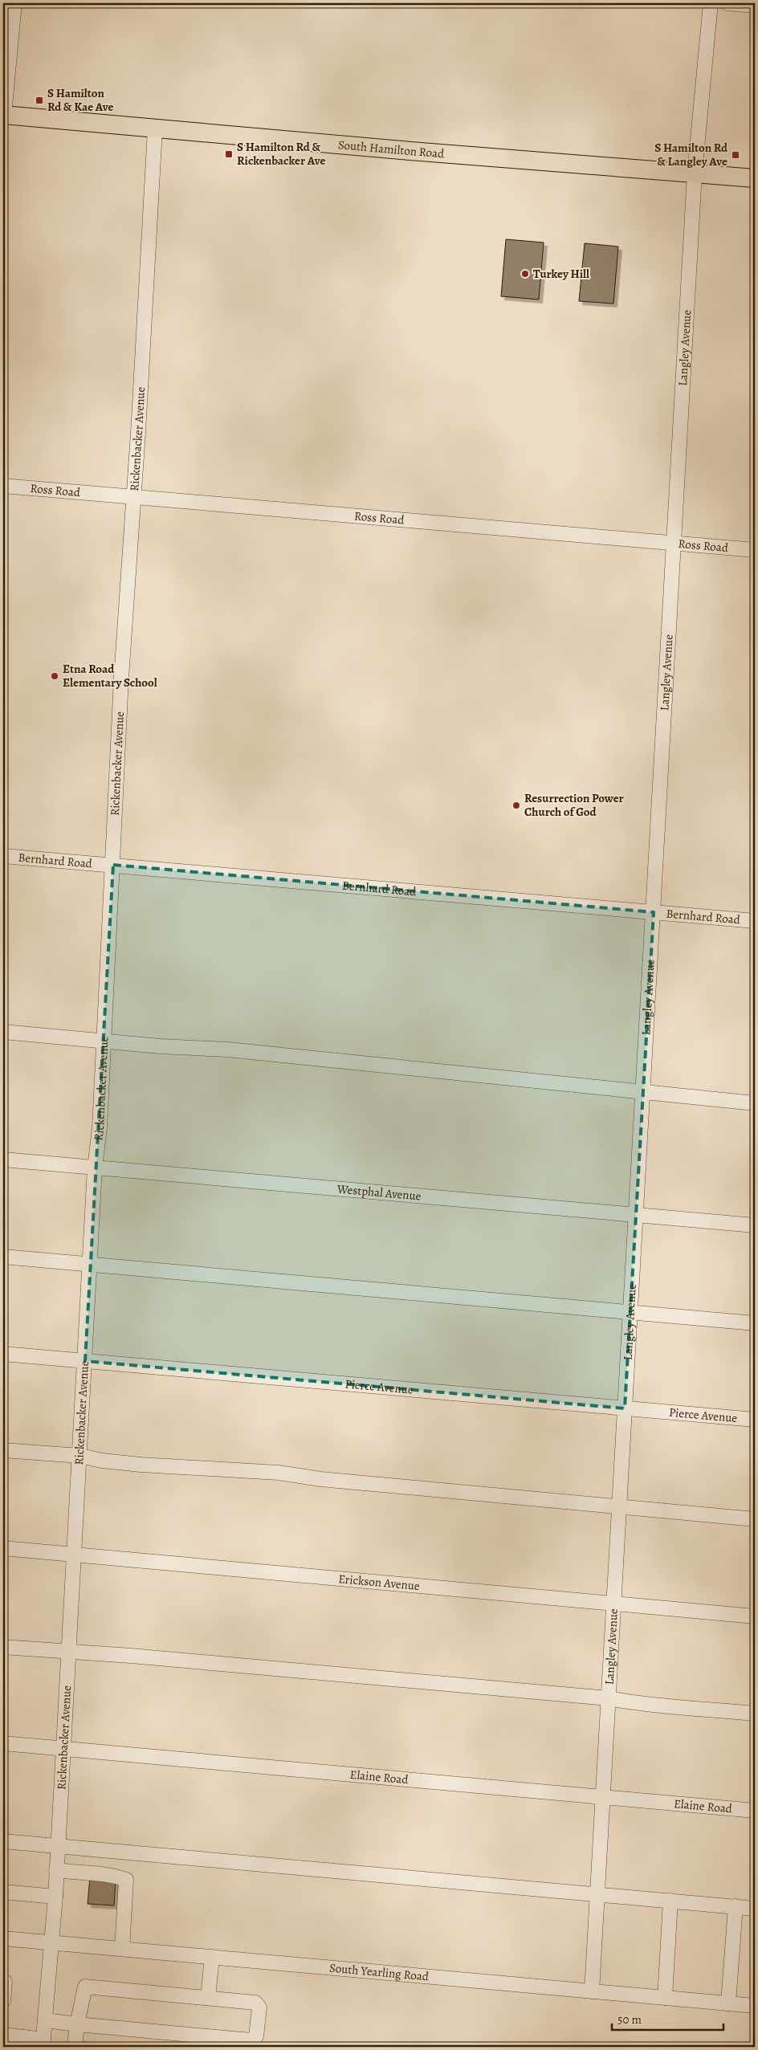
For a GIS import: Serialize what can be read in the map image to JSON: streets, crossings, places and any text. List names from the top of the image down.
{
  "streets": {
    "main road": ["South Hamilton Road"],
    "street": [
      "Langley Avenue",
      "Rickenbacker Avenue",
      "Ross Road",
      "Bernhard Road",
      "Westphal Avenue",
      "Pierce Avenue",
      "Erickson Avenue",
      "Elaine Road",
      "South Yearling Road"
    ]
  },
  "crossings": [
    ["South Hamilton Road", "Langley Avenue"],
    ["South Hamilton Road", "Rickenbacker Avenue"],
    ["Langley Avenue", "Ross Road"],
    ["Langley Avenue", "Bernhard Road"],
    ["Langley Avenue", "Westphal Avenue"],
    ["Langley Avenue", "Pierce Avenue"],
    ["Langley Avenue", "Erickson Avenue"],
    ["Langley Avenue", "Elaine Road"],
    ["Langley Avenue", "South Yearling Road"],
    ["Rickenbacker Avenue", "Ross Road"],
    ["Rickenbacker Avenue", "Bernhard Road"],
    ["Rickenbacker Avenue", "Westphal Avenue"],
    ["Rickenbacker Avenue", "Pierce Avenue"],
    ["Rickenbacker Avenue", "Erickson Avenue"],
    ["Rickenbacker Avenue", "Elaine Road"],
    ["Rickenbacker Avenue", "South Yearling Road"]
  ],
  "places": {
    "transit": ["S Hamilton Rd & Kae Ave", "S Hamilton Rd & Rickenbacker Ave", "S Hamilton Rd & Langley Ave"],
    "other": ["Turkey Hill", "Etna Road Elementary School", "Resurrection Power Church of God"]
  },
  "scale_bar": "50 m"
}
